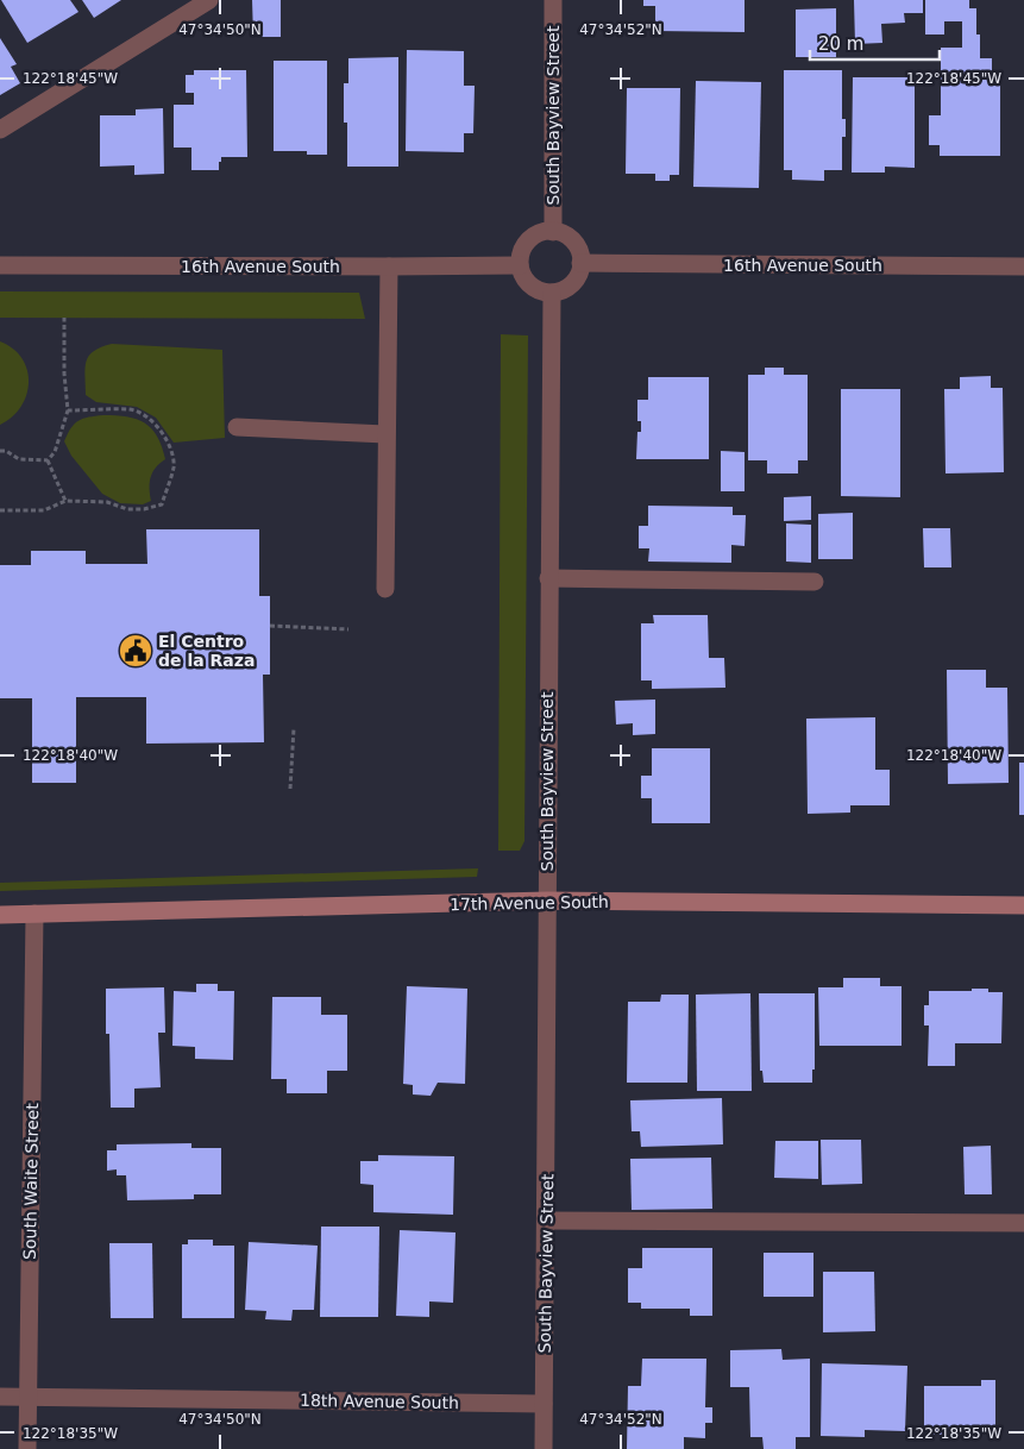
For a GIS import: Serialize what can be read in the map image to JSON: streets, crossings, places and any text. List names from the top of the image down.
{
  "streets": {
    "street": [
      "South Bayview Street",
      "16th Avenue South",
      "17th Avenue South",
      "South Waite Street",
      "18th Avenue South"
    ]
  },
  "crossings": [
    ["South Bayview Street", "16th Avenue South"],
    ["South Bayview Street", "17th Avenue South"],
    ["South Bayview Street", "18th Avenue South"],
    ["17th Avenue South", "South Waite Street"],
    ["South Waite Street", "18th Avenue South"]
  ],
  "places": {
    "public building": ["El Centro de la Raza"]
  },
  "scale_bar": "20 m",
  "coordinates": [
    "47°34'50\"N",
    "47°34'52\"N",
    "122°18'45\"W",
    "122°18'40\"W",
    "122°18'35\"W"
  ]
}
